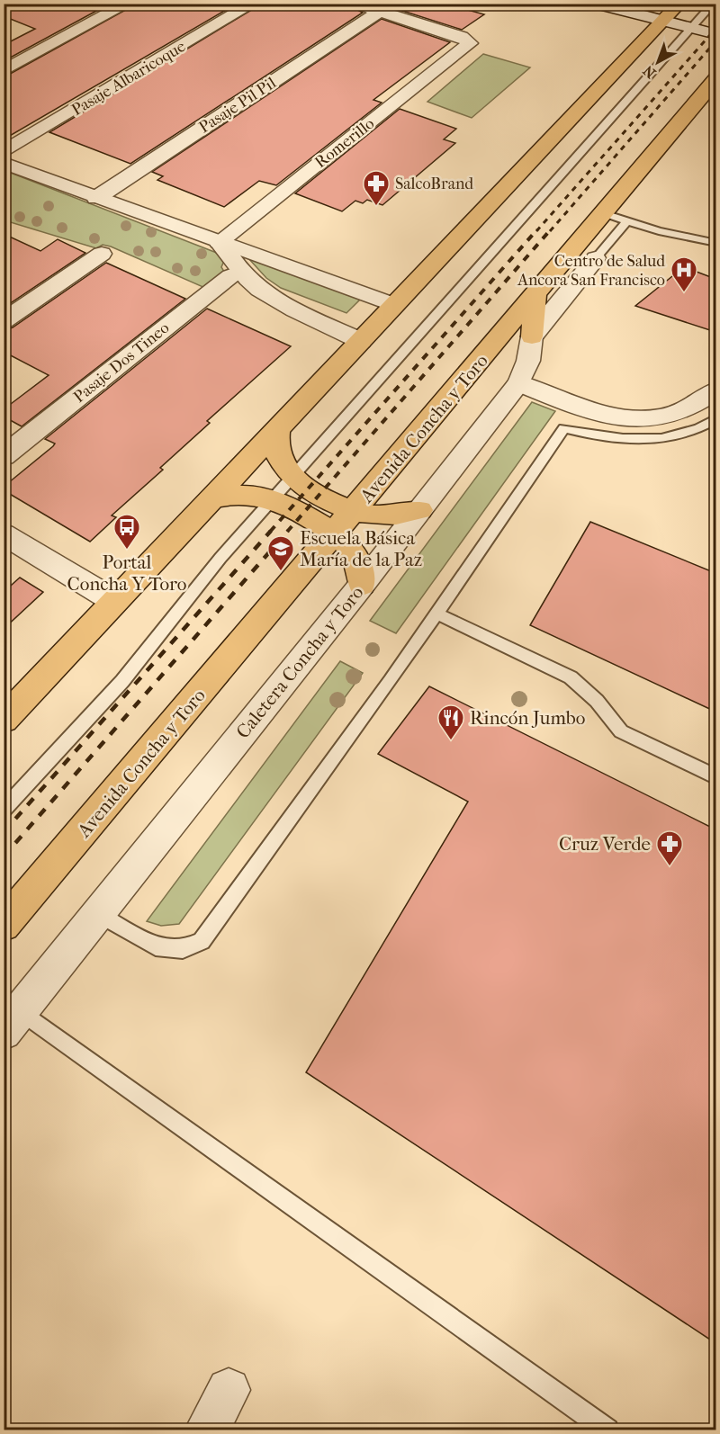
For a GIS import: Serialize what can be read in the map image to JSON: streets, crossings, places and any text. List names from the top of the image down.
{
  "streets": {
    "main road": ["Avenida Concha y Toro"],
    "street": [
      "Pasaje Albaricoque",
      "Pasaje Pil Pil",
      "Romerillo",
      "Pasaje Dos Tineo",
      "Caletera Concha y Toro"
    ]
  },
  "crossings": [
    ["Pasaje Pil Pil", "Romerillo"]
  ],
  "places": {
    "pharmacy": ["SalcoBrand", "Cruz Verde"],
    "hospital": ["Centro de Salud Ancora San Francisco"],
    "bus stop": ["Portal Concha Y Toro"],
    "school or university": ["Escuela Básica María de la Paz"],
    "restaurant": ["Rincón Jumbo"]
  },
  "north": "bottom left"
}
